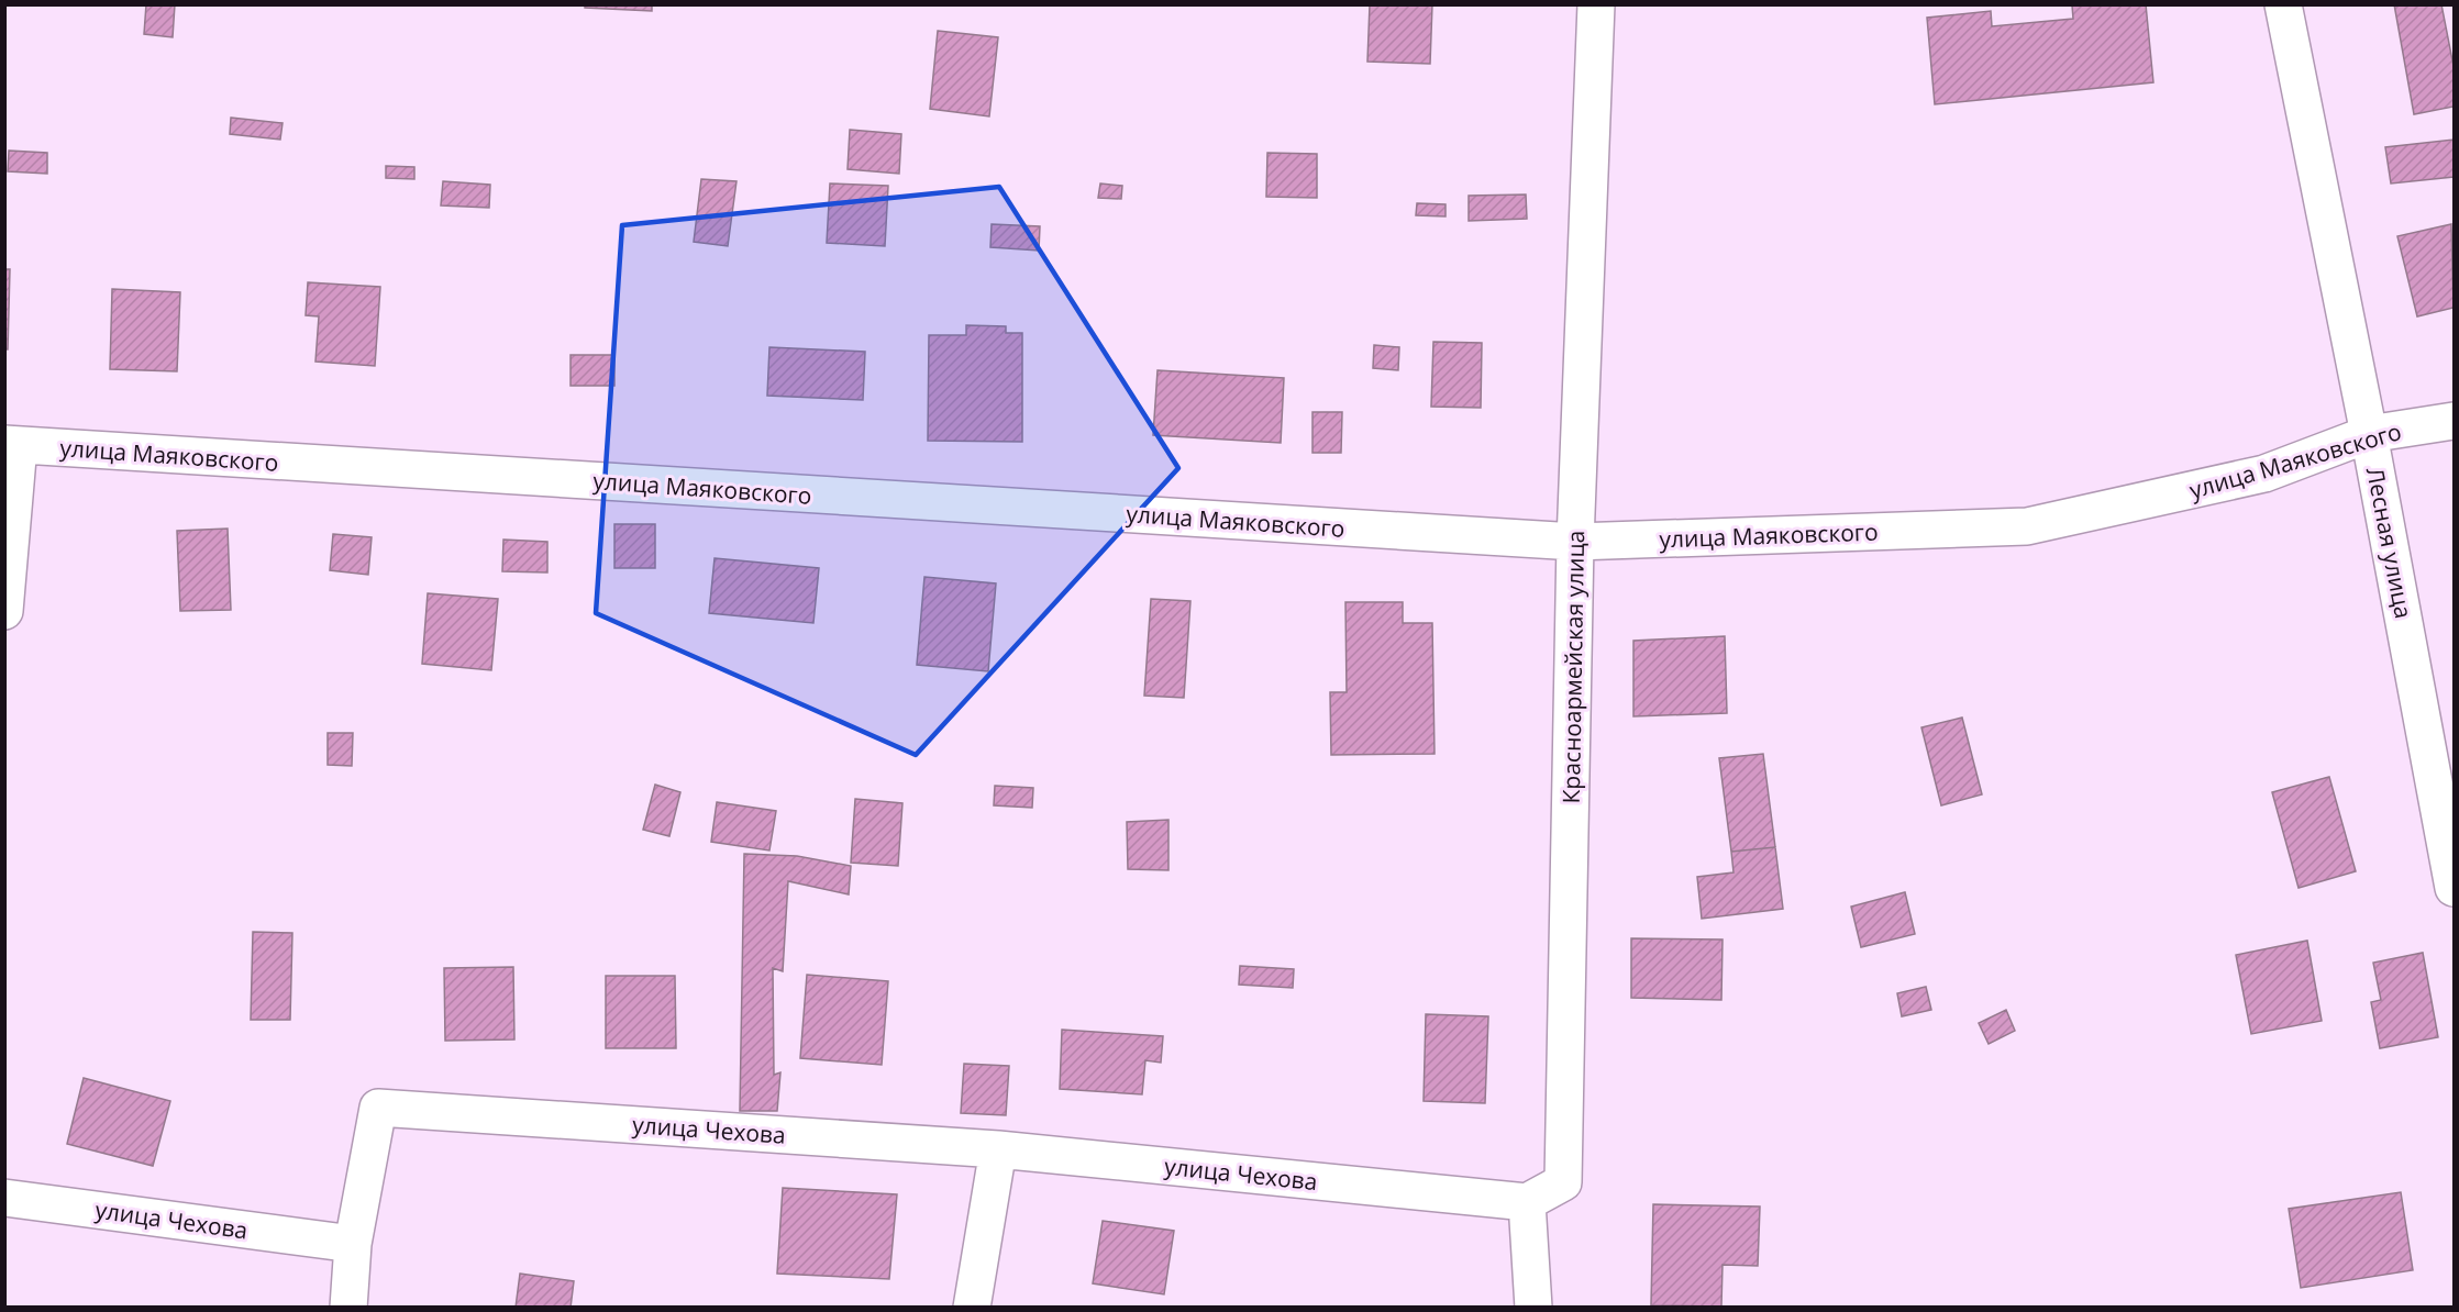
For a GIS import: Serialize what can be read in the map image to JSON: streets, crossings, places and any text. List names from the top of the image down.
{
  "streets": {
    "street": [
      "улица Маяковского",
      "Лесная улица",
      "Красноармейская улица",
      "улица Чехова"
    ]
  },
  "crossings": [
    ["улица Маяковского", "Лесная улица"],
    ["улица Маяковского", "Красноармейская улица"],
    ["Красноармейская улица", "улица Чехова"]
  ]
}
